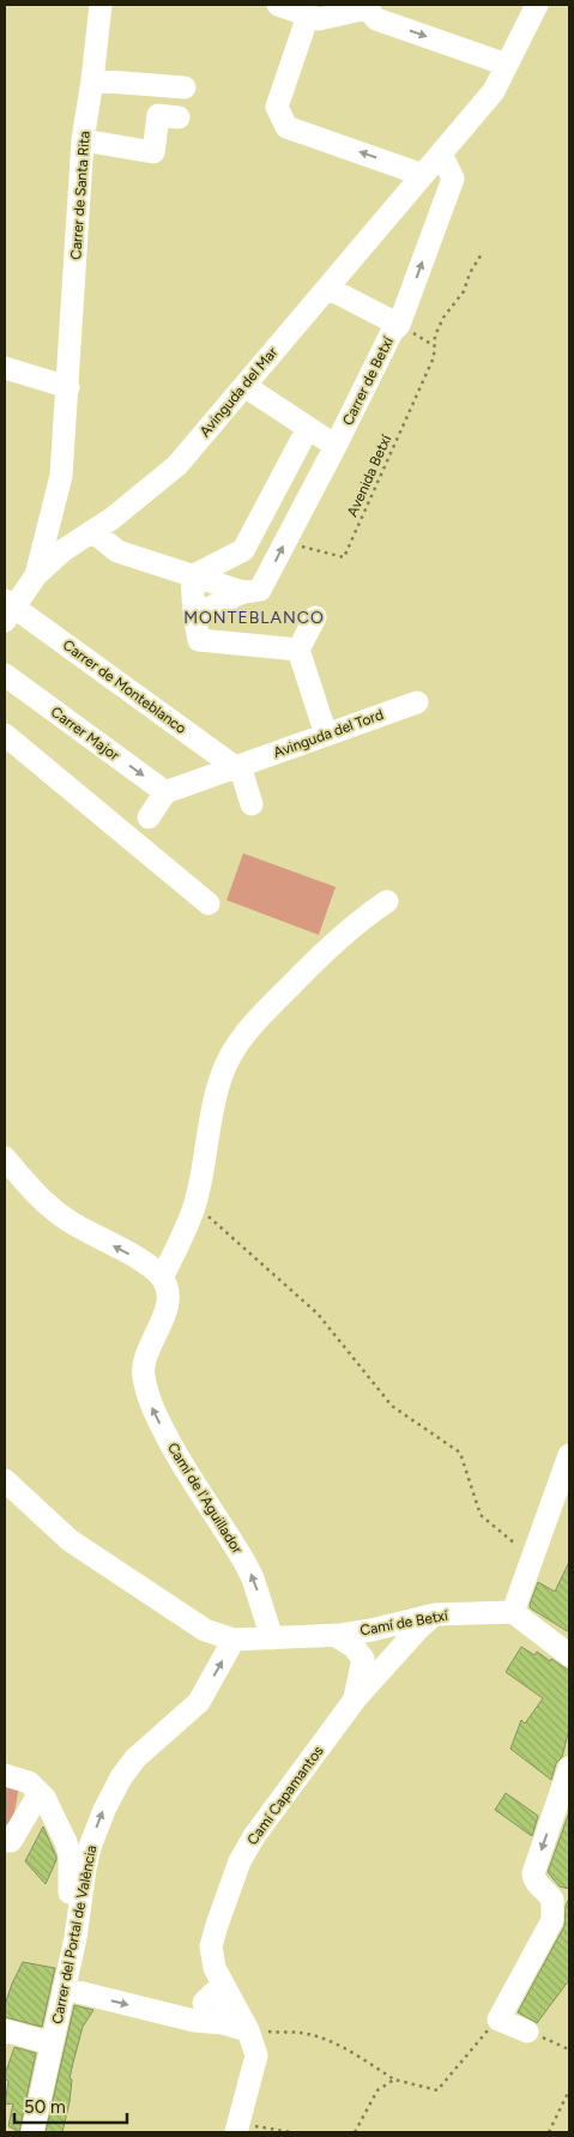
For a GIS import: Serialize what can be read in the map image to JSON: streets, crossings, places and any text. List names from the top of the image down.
{
  "streets": {
    "street": [
      "Carrer de Santa Rita",
      "Carrer de Betxí",
      "Avinguda del Mar",
      "Carrer de Monteblanco",
      "Carrer Major",
      "Avinguda del Tord",
      "Camí de l'Aguillador",
      "Camí de Betxí",
      "Camí Capamantos",
      "Carrer del Portal de València"
    ],
    "path": ["Avenida Betxí"]
  },
  "crossings": [
    ["Carrer de Santa Rita", "Avinguda del Mar"],
    ["Carrer de Betxí", "Avinguda del Mar"],
    ["Carrer de Betxí", "Avenida Betxí"],
    ["Avinguda del Mar", "Carrer de Monteblanco"],
    ["Carrer de Monteblanco", "Avinguda del Tord"],
    ["Camí de l'Aguillador", "Camí de Betxí"],
    ["Camí de Betxí", "Camí Capamantos"],
    ["Camí de Betxí", "Carrer del Portal de València"]
  ],
  "one_way": ["Camí de l'Aguillador", "Carrer del Portal de València"],
  "districts": ["MONTEBLANCO"],
  "scale_bar": "50 m"
}
